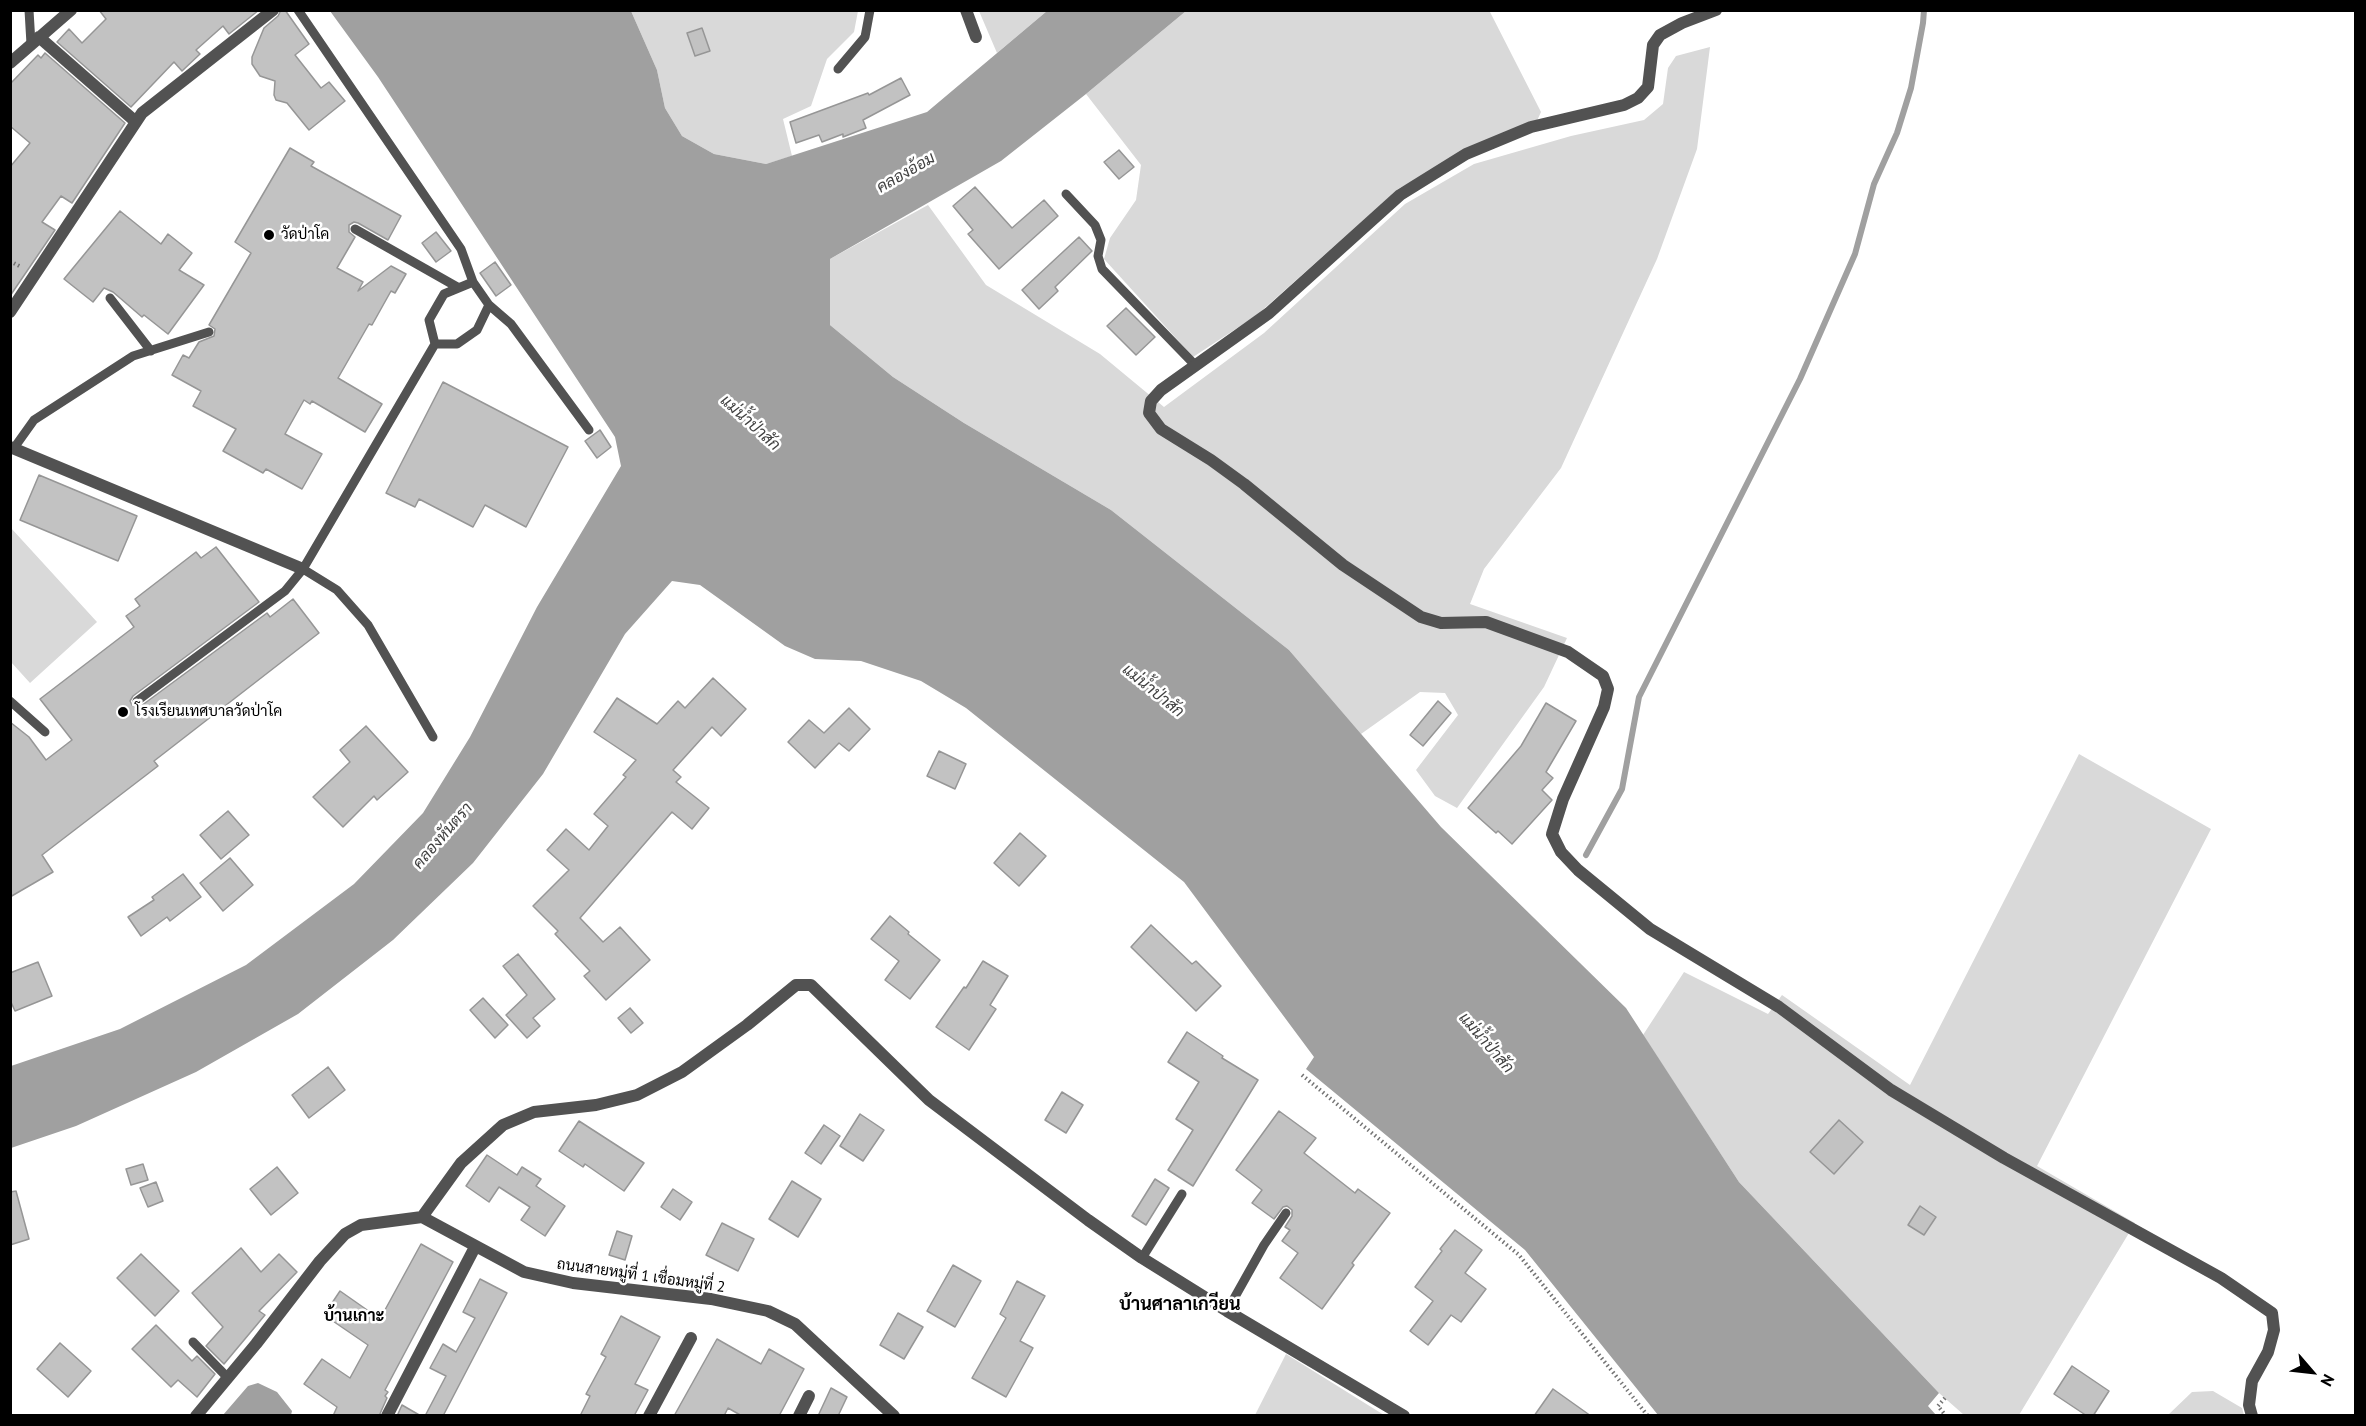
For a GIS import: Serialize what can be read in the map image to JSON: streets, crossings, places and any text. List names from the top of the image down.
{
  "streets": {
    "street": ["ถนนสายหมู่ที่ 1 เชื่อมหมู่ที่ 2"]
  },
  "districts": ["บ้านศาลาเกวียน", "บ้านเกาะ"],
  "water": ["คลองอ้อม", "แม่น้ำป่าสัก", "คลองหันตรา"],
  "places": ["วัดป่าโค", "โรงเรียนเทศบาลวัดป่าโค"],
  "north": "bottom right"
}
